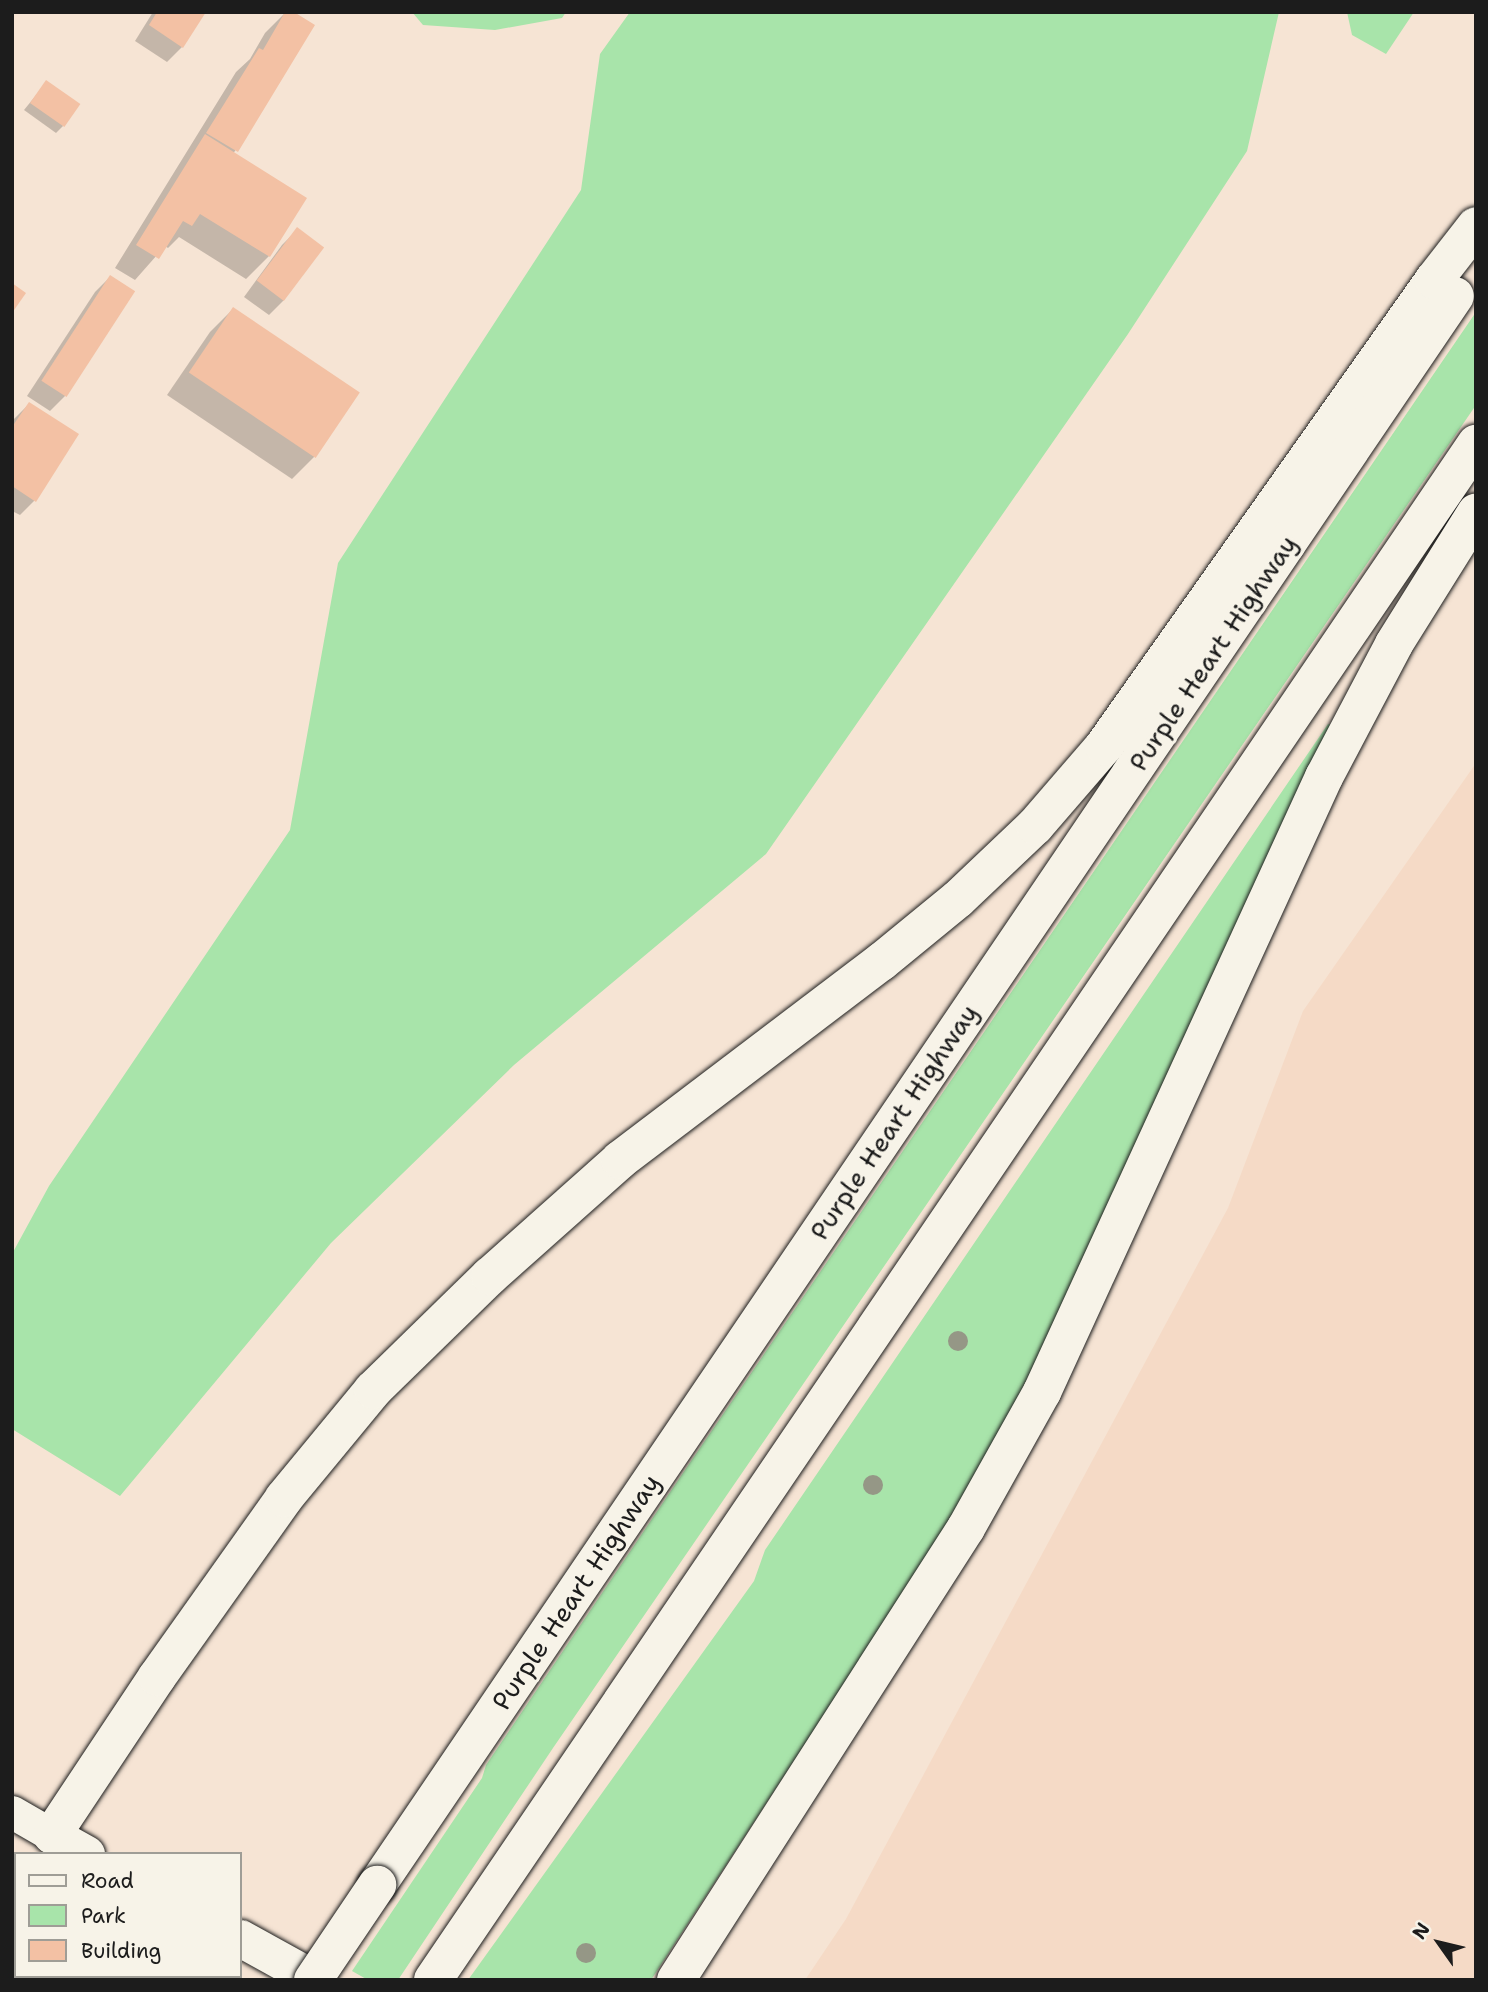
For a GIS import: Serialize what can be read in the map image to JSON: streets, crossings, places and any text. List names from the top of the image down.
{
  "streets": {
    "main road": ["Purple Heart Highway"]
  },
  "legend": ["Road", "Park", "Building"],
  "north": "top left"
}
